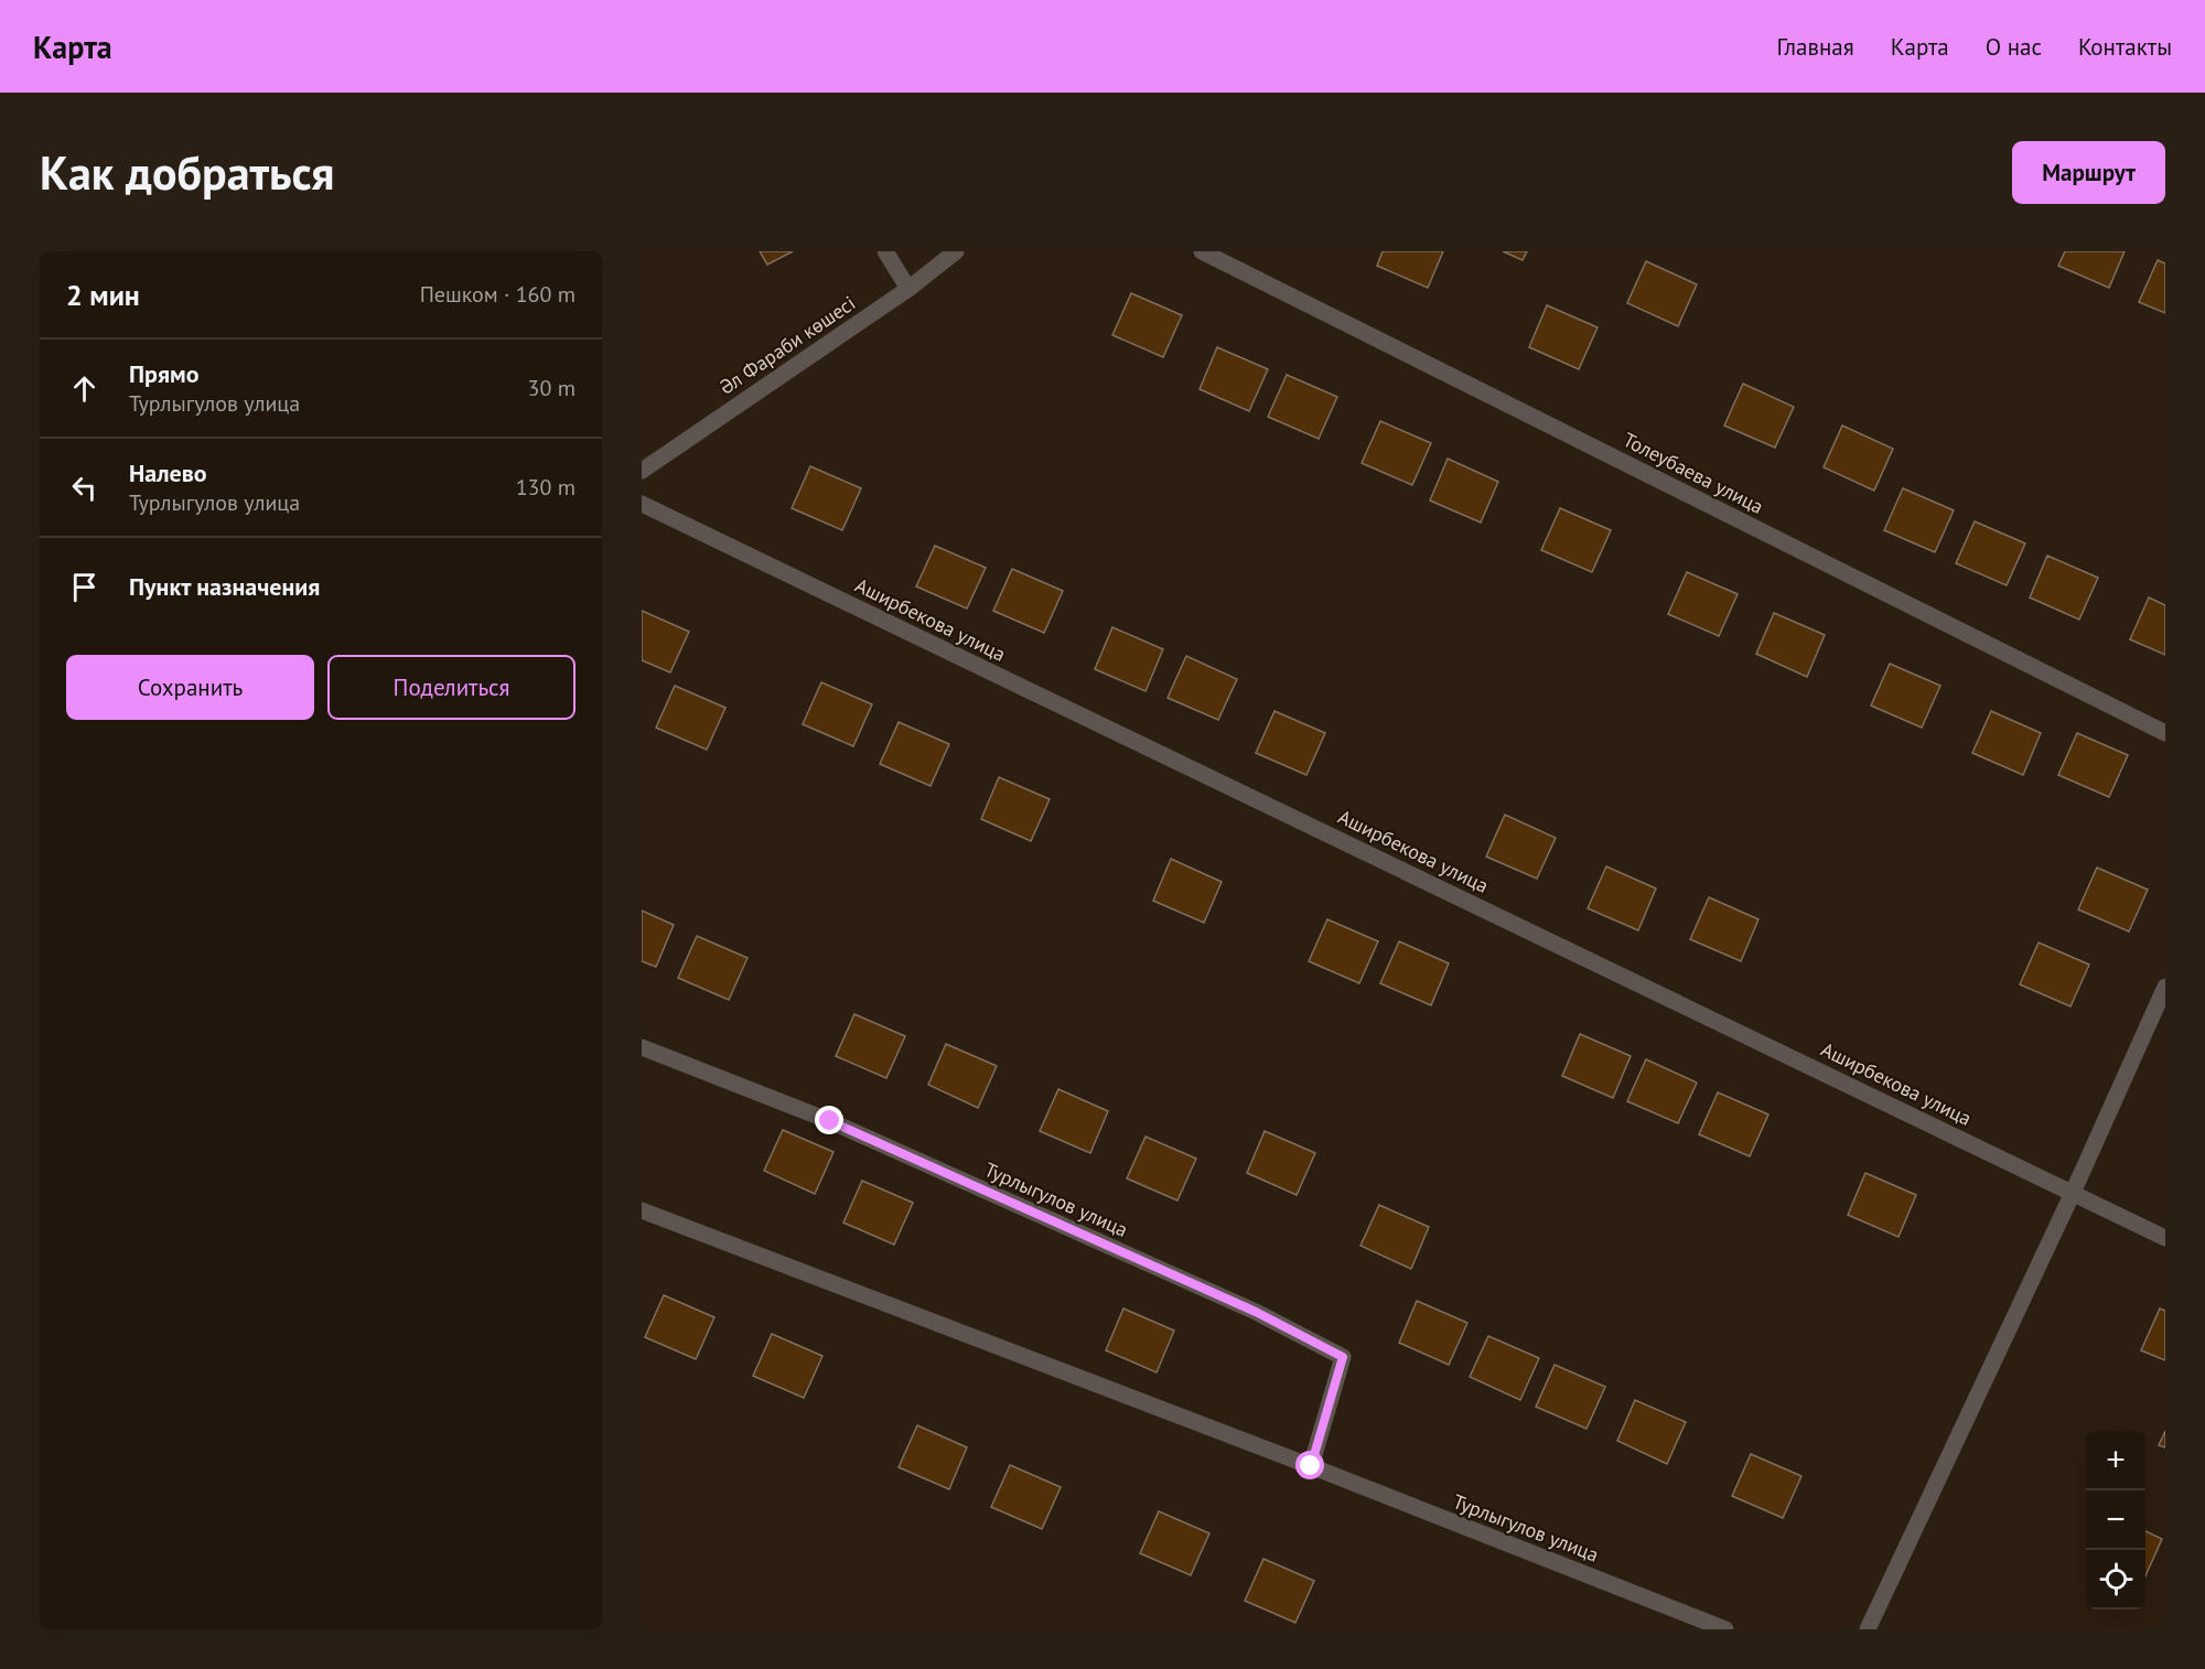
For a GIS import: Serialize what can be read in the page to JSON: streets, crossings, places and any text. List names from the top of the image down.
{
  "streets": {
    "street": [
      "Әл Фараби көшесі",
      "Толеубаева улица",
      "Аширбекова улица",
      "Турлыгулов улица"
    ]
  },
  "page": {
    "header": "Карта",
    "nav": [
      "Главная",
      "Карта",
      "О нас",
      "Контакты"
    ],
    "buttons": [
      "Маршрут",
      ["Сохранить", "Поделиться"]
    ],
    "title": "Как добраться",
    "heading": ["2 мин", "Пешком · 160 m"],
    "list": [
      ["Прямо", "Турлыгулов улица", "30 m"],
      ["Налево", "Турлыгулов улица", "130 m"],
      "Пункт назначения"
    ],
    "map_buttons": ["+", "−"]
  }
}
